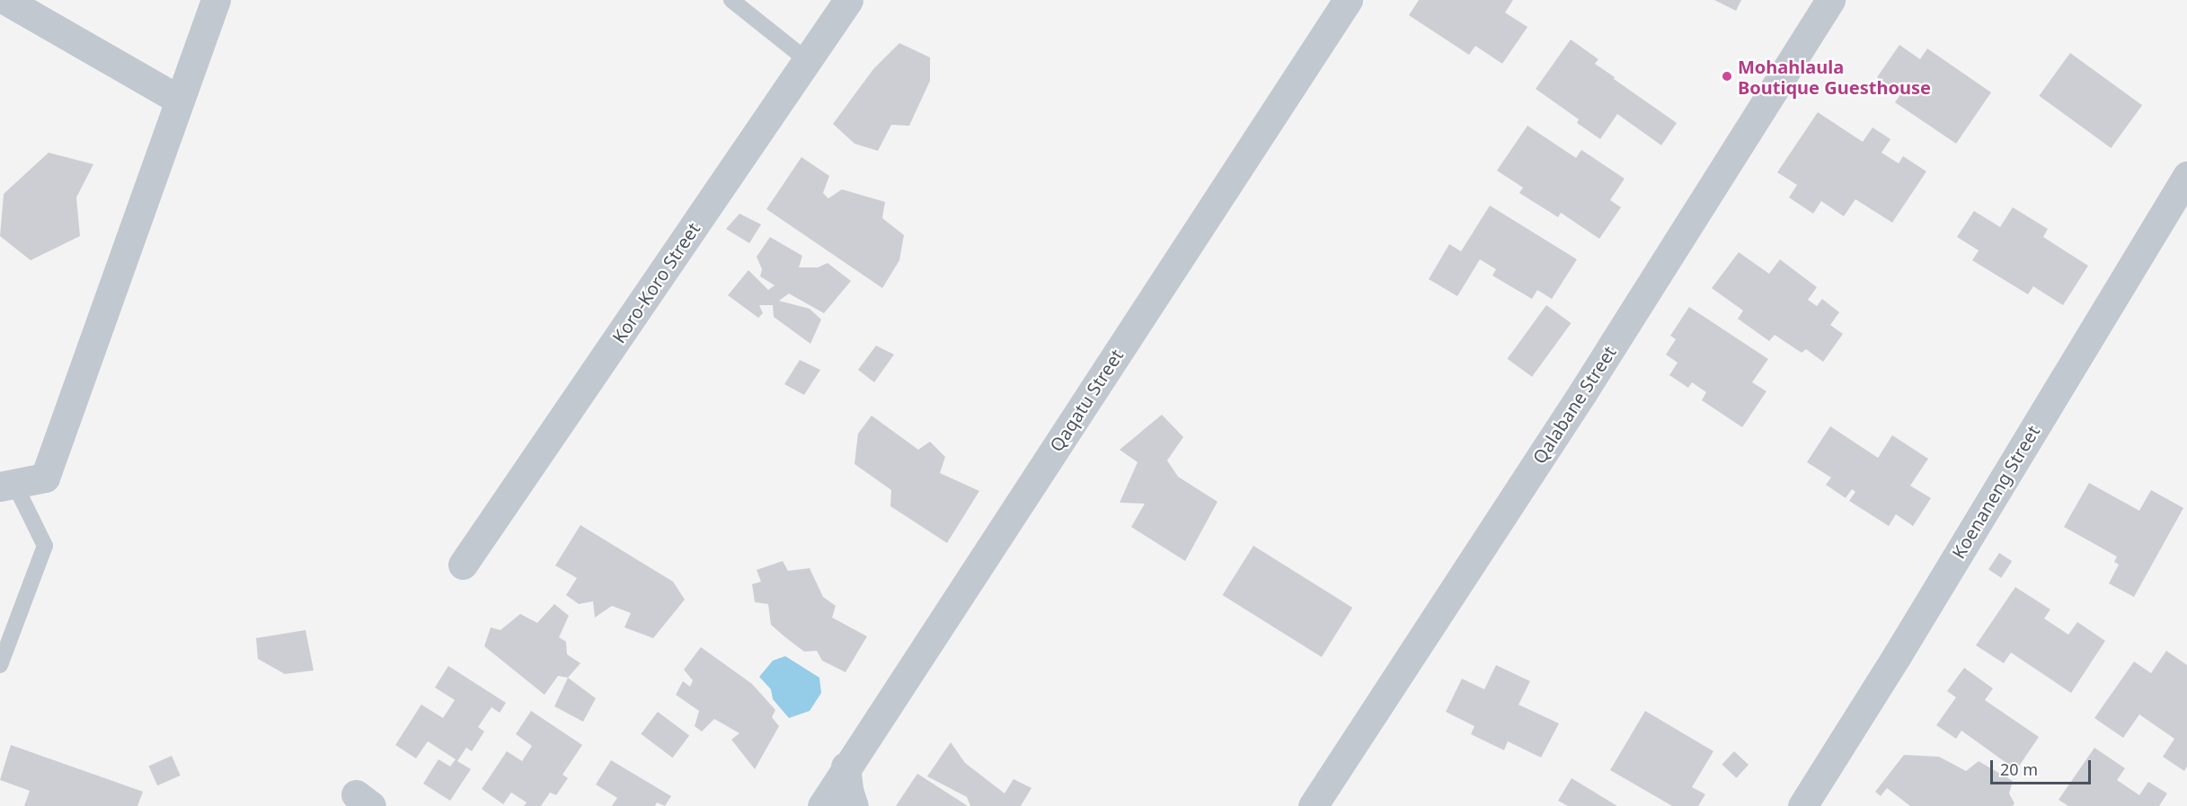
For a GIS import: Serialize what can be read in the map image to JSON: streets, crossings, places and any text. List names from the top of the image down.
{
  "streets": {
    "street": [
      "Koro-Koro Street",
      "Qaqatu Street",
      "Qalabane Street",
      "Koenaneng Street"
    ]
  },
  "places": ["Mohahlaula Boutique Guesthouse"],
  "scale_bar": "20 m"
}
